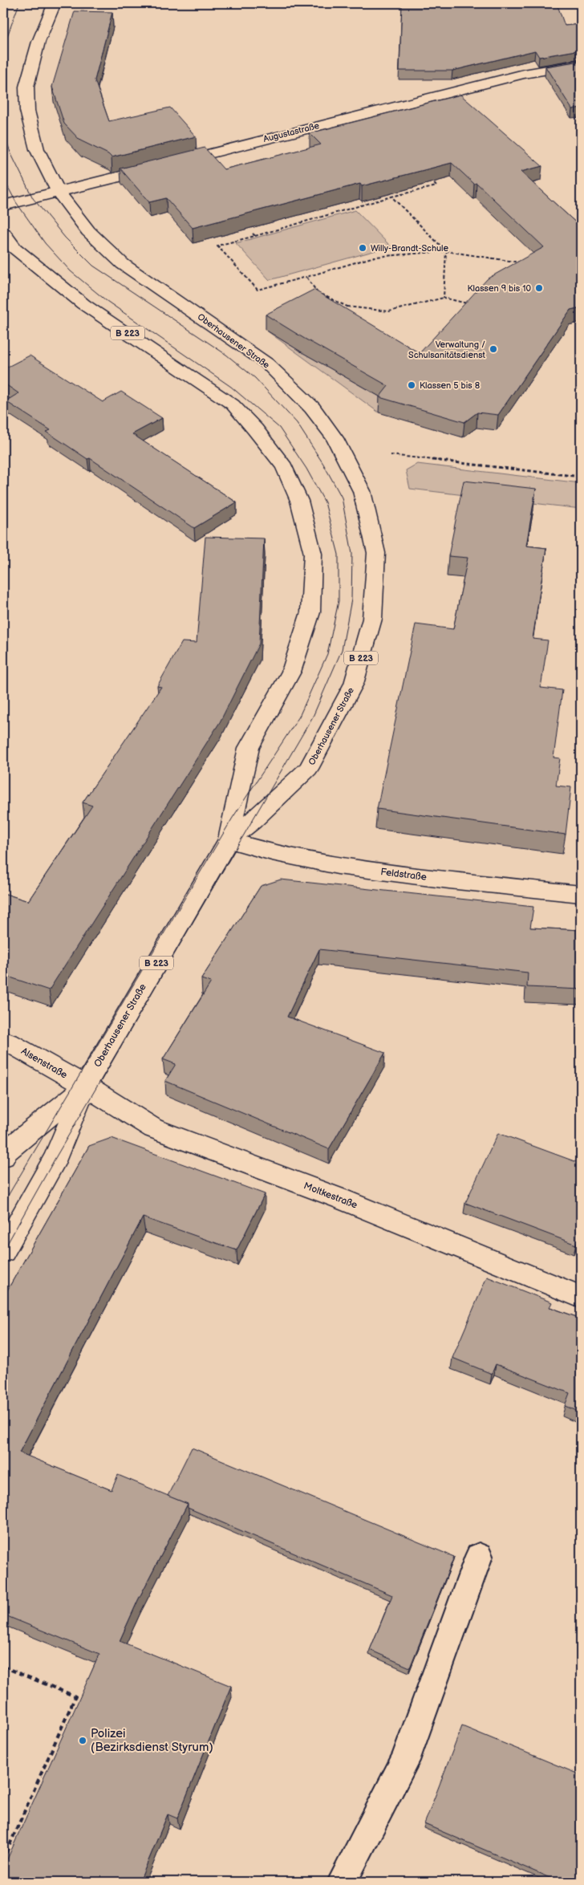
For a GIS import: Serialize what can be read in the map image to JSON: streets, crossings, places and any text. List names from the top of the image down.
{
  "streets": {
    "main road": [
      "Augustastraße",
      "B 223",
      "Oberhausener Straße",
      "Feldstraße",
      "Alsenstraße",
      "Moltkestraße"
    ]
  },
  "crossings": [
    ["Augustastraße", "Oberhausener Straße"],
    ["Oberhausener Straße", "Feldstraße"],
    ["Oberhausener Straße", "Alsenstraße"],
    ["Oberhausener Straße", "Moltkestraße"],
    ["Alsenstraße", "Moltkestraße"]
  ],
  "places": [
    "Willy-Brandt-Schule",
    "Klassen 9 bis 10",
    "Verwaltung / Schulsanitätsdienst",
    "Klassen 5 bis 8",
    "Polizei (Bezirksdienst Styrum)"
  ]
}
